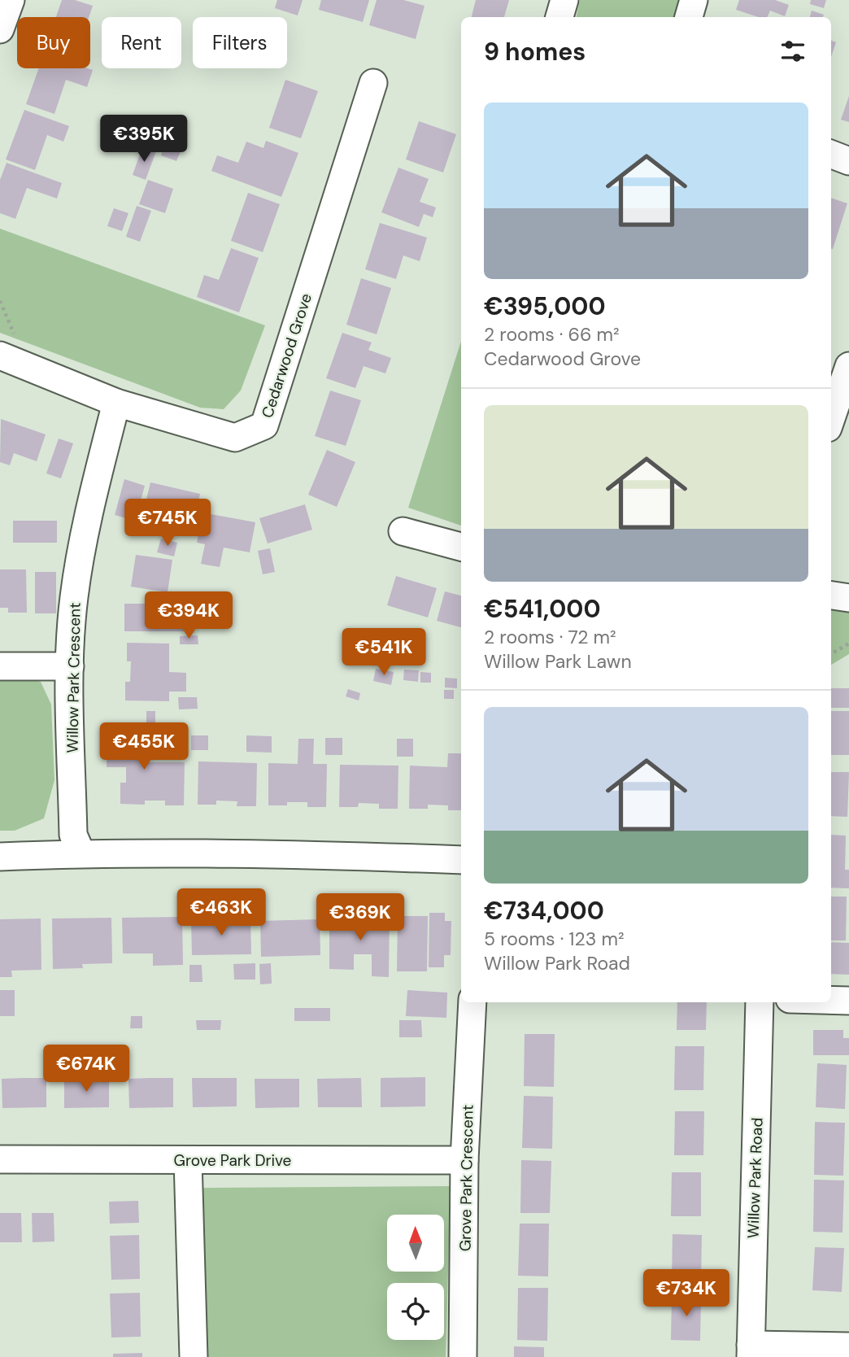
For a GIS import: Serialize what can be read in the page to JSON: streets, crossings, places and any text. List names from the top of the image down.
{
  "streets": {
    "street": [
      "Cedarwood Grove",
      "Willow Park Crescent",
      "Grove Park Drive",
      "Grove Park Crescent",
      "Willow Park Road"
    ]
  },
  "crossings": [
    ["Cedarwood Grove", "Willow Park Crescent"],
    ["Grove Park Drive", "Grove Park Crescent"]
  ],
  "north": "top",
  "page": {
    "chip": ["Buy", "Rent", "Filters"],
    "heading": "9 homes",
    "list": [
      {
        "name": "€395,000",
        "note": "2 rooms · 66 m² · Cedarwood Grove"
      },
      {
        "name": "€541,000",
        "note": "2 rooms · 72 m² · Willow Park Lawn"
      },
      {
        "name": "€734,000",
        "note": "5 rooms · 123 m² · Willow Park Road"
      }
    ],
    "price": [
      "€395K",
      "€745K",
      "€394K",
      "€541K",
      "€455K",
      "€463K",
      "€369K",
      "€674K",
      "€734K"
    ]
  }
}
